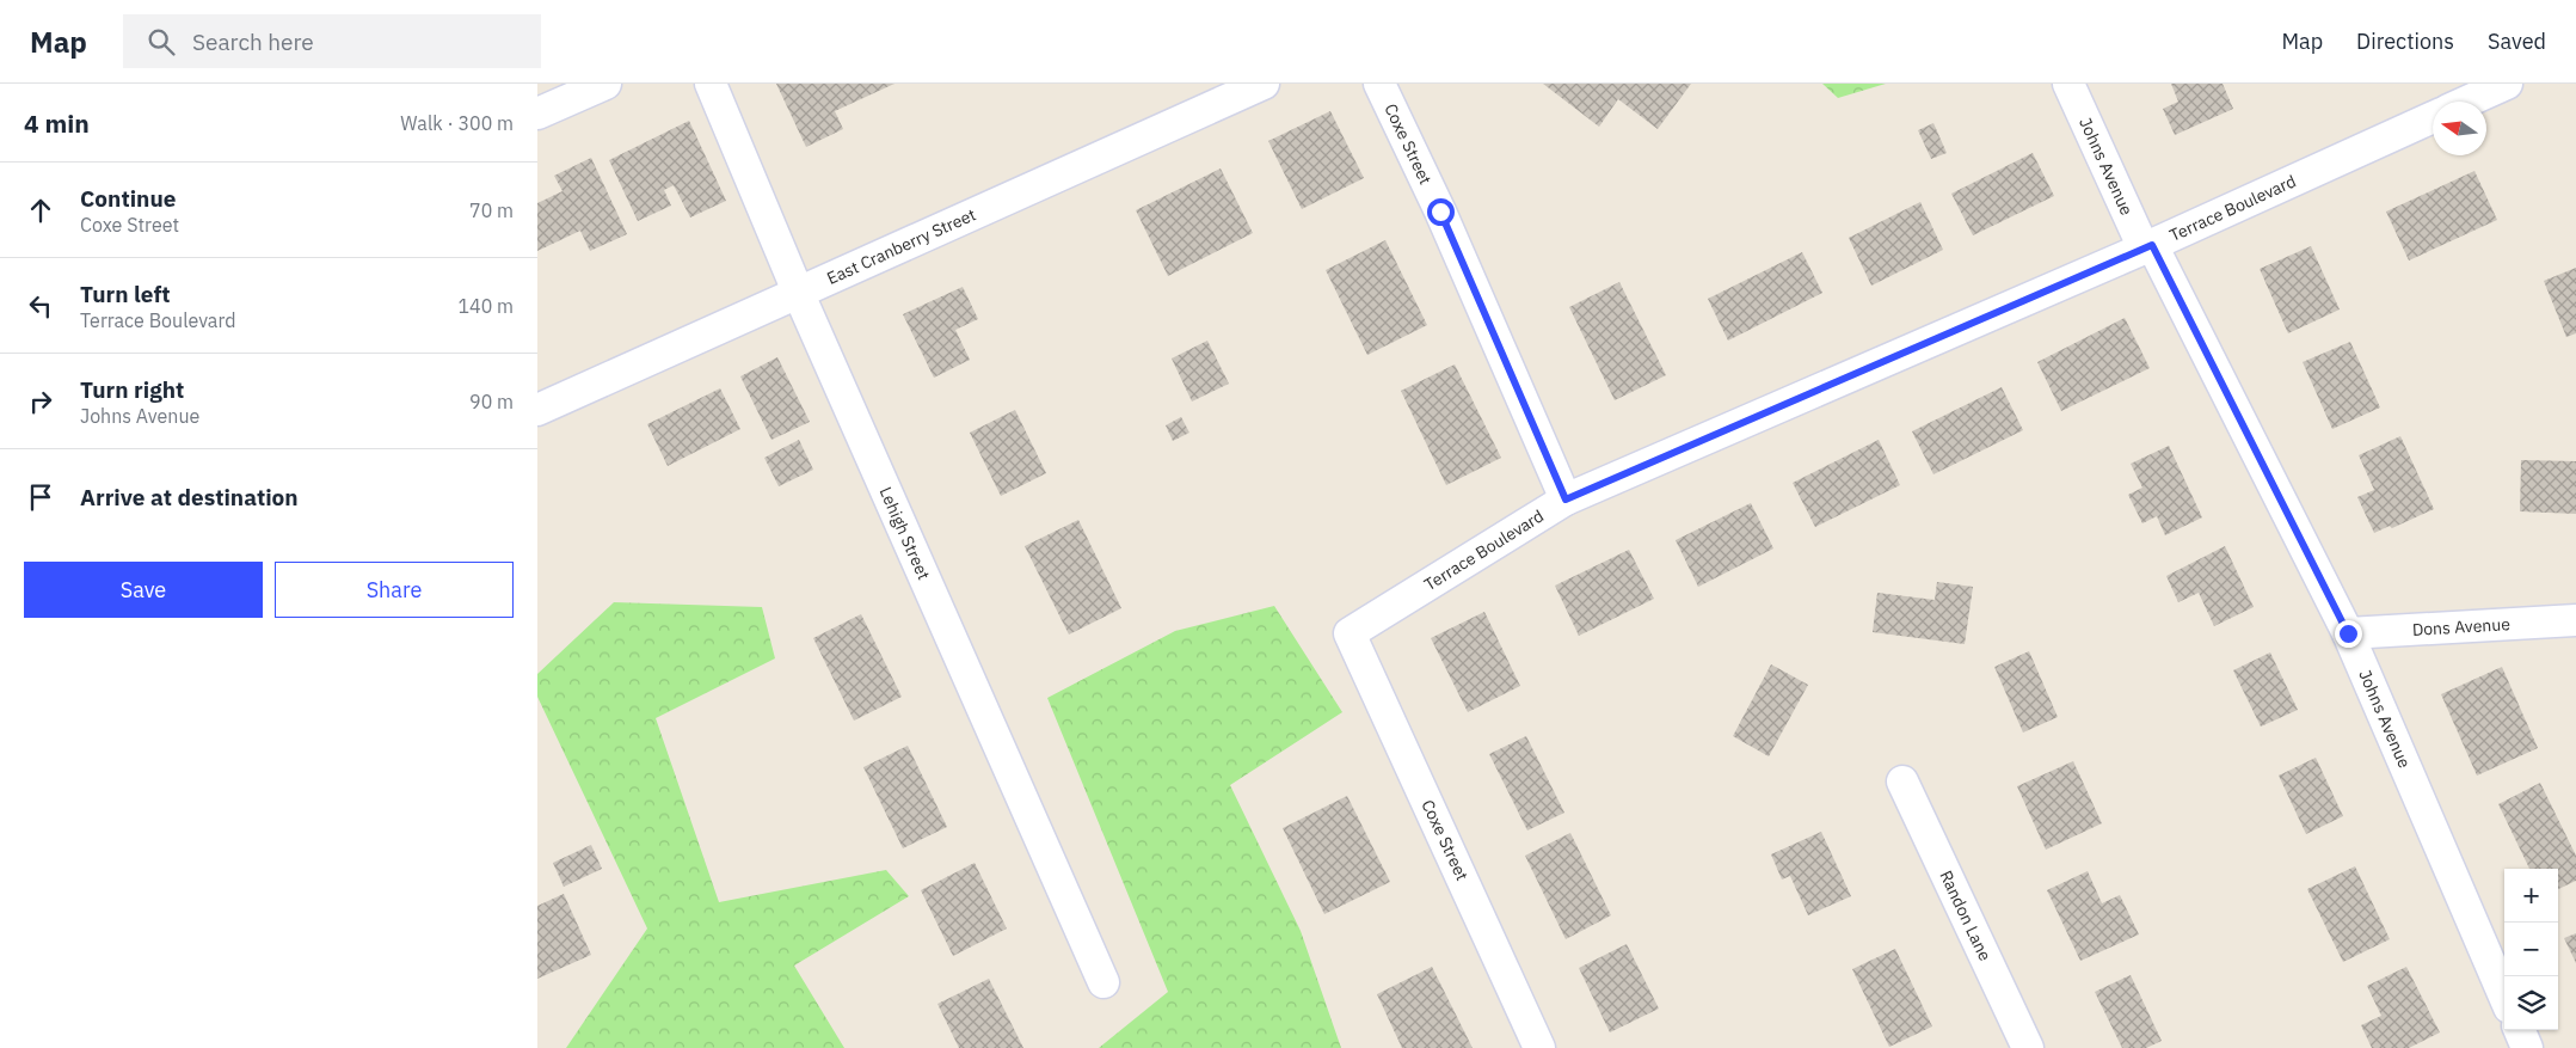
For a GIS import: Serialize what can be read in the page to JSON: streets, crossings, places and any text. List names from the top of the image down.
{
  "streets": {
    "street": [
      "Coxe Street",
      "Johns Avenue",
      "Terrace Boulevard",
      "East Cranberry Street",
      "Lehigh Street",
      "Dons Avenue",
      "Randon Lane"
    ]
  },
  "crossings": [
    ["Coxe Street", "Terrace Boulevard"],
    ["Johns Avenue", "Terrace Boulevard"],
    ["Johns Avenue", "Dons Avenue"],
    ["East Cranberry Street", "Lehigh Street"]
  ],
  "north": "left",
  "page": {
    "header": "Map",
    "search": "Search here",
    "nav": ["Map", "Directions", "Saved"],
    "heading": ["4 min", "Walk · 300 m"],
    "list": [
      ["Continue", "Coxe Street", "70 m"],
      ["Turn left", "Terrace Boulevard", "140 m"],
      ["Turn right", "Johns Avenue", "90 m"],
      "Arrive at destination"
    ],
    "buttons": ["Save", "Share"],
    "map_buttons": ["+", "−"]
  }
}
